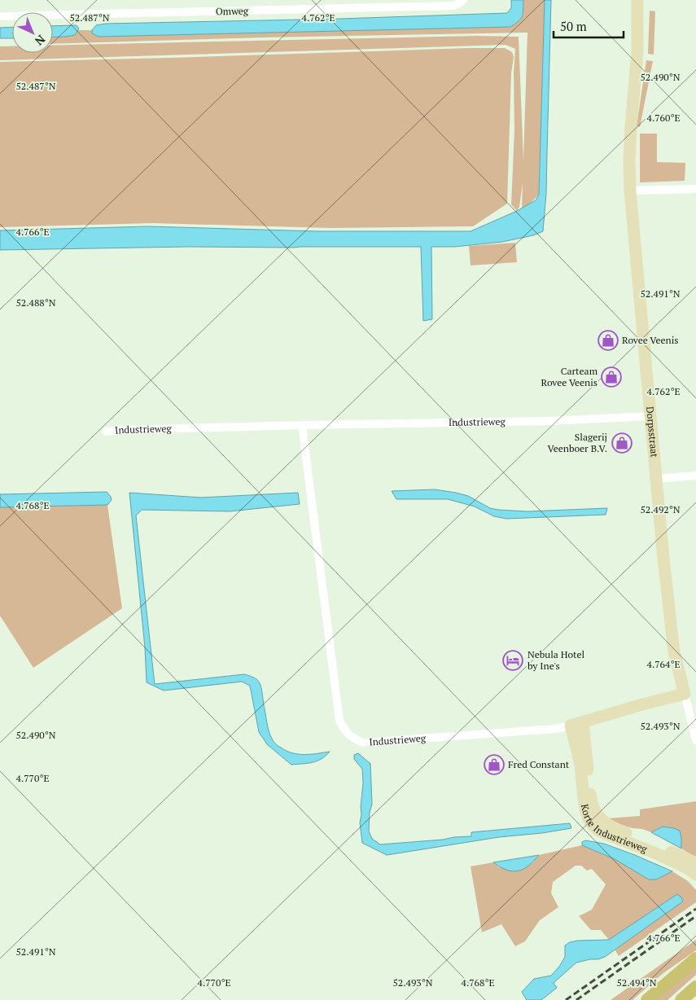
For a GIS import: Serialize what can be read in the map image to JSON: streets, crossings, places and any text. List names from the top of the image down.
{
  "streets": {
    "street": [
      "Omweg",
      "Industrieweg",
      "Dorpsstraat",
      "Korte Industrieweg"
    ]
  },
  "crossings": [
    ["Industrieweg", "Dorpsstraat"],
    ["Industrieweg", "Korte Industrieweg"]
  ],
  "places": {
    "shop": [
      "Rovee Veenis",
      "Carteam Rovee Veenis",
      "Slagerij Veenboer B.V.",
      "Fred Constant"
    ],
    "hotel": ["Nebula Hotel by Ine's"]
  },
  "scale_bar": "50 m",
  "north": "bottom right",
  "coordinates": [
    "52.487°N",
    "4.762°E",
    "52.490°N",
    "4.760°E",
    "4.766°E",
    "52.491°N",
    "52.488°N",
    "4.768°E",
    "52.492°N",
    "4.764°E",
    "52.493°N",
    "4.770°E",
    "52.494°N"
  ]
}
